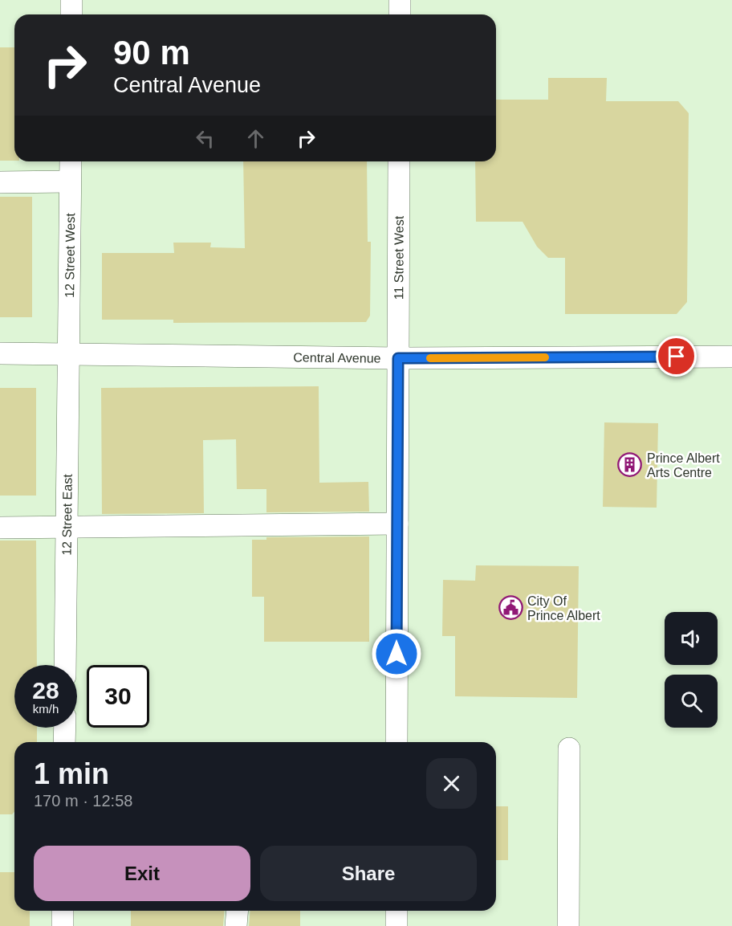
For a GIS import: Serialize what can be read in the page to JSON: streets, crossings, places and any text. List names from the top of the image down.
{
  "streets": {
    "street": [
      "12 Street West",
      "11 Street West",
      "Central Avenue",
      "12 Street East"
    ]
  },
  "crossings": [
    ["12 Street West", "Central Avenue"],
    ["12 Street West", "12 Street East"],
    ["11 Street West", "Central Avenue"],
    ["Central Avenue", "12 Street East"]
  ],
  "places": {
    "building": ["Prince Albert Arts Centre"],
    "public building": ["City Of Prince Albert"]
  },
  "page": {
    "turn": ["90 m", "Central Avenue"],
    "speed": "28 km/h",
    "limit": "30",
    "heading": ["1 min", "170 m · 12:58"],
    "buttons": ["Exit", "Share"]
  }
}
